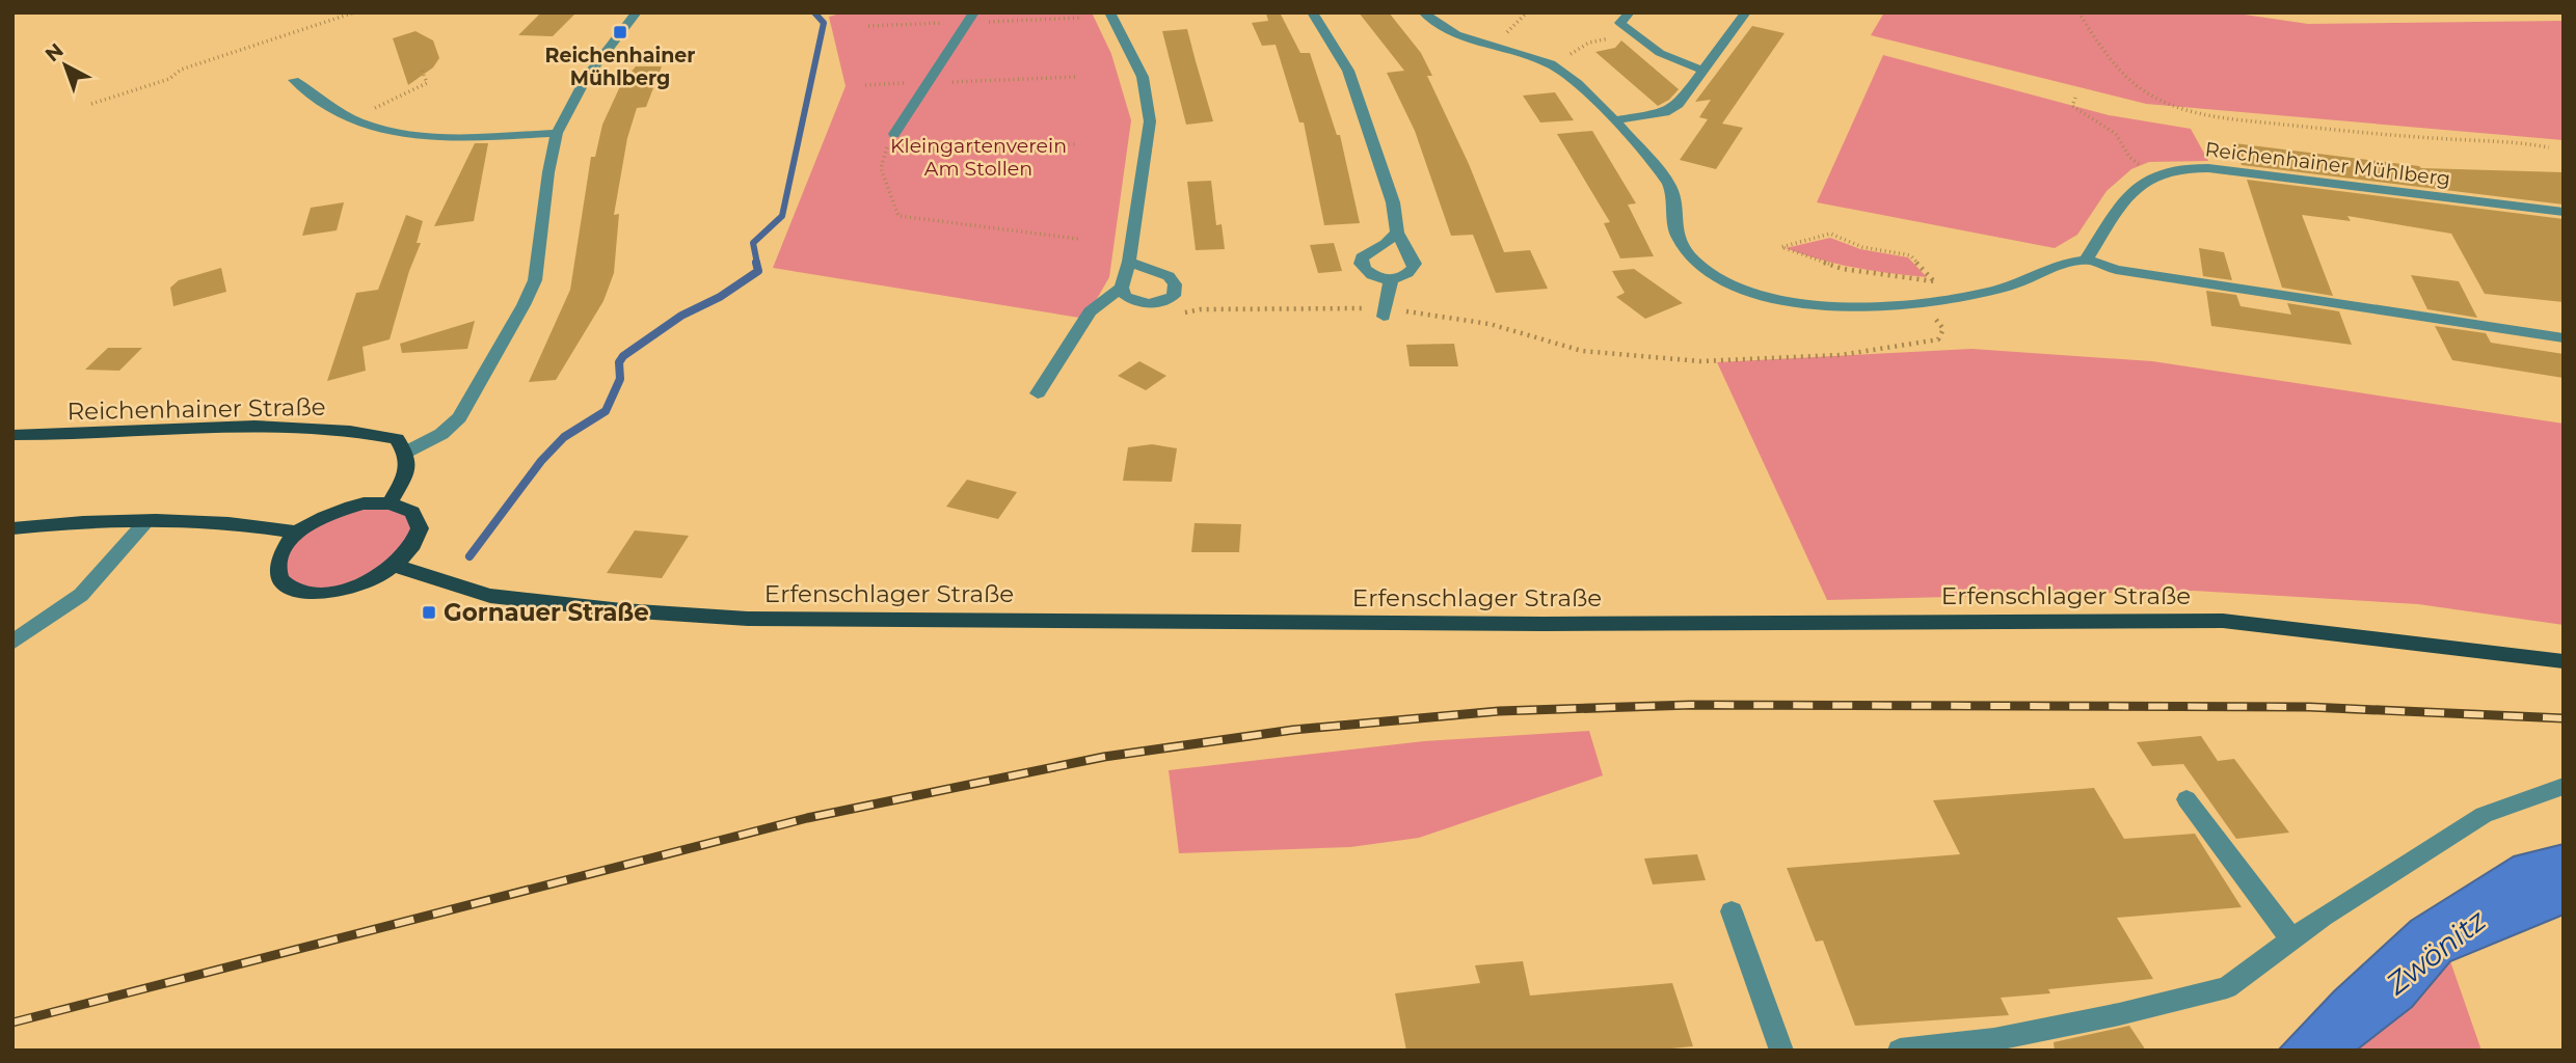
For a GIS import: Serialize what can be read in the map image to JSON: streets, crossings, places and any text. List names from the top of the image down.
{
  "streets": {
    "main road": ["Reichenhainer Straße", "Erfenschlager Straße"],
    "street": ["Reichenhainer Mühlberg"]
  },
  "water": ["Zwönitz"],
  "parks": ["Kleingartenverein Am Stollen"],
  "places": {
    "transit": ["Reichenhainer Mühlberg", "Gornauer Straße"]
  },
  "north": "top left"
}
